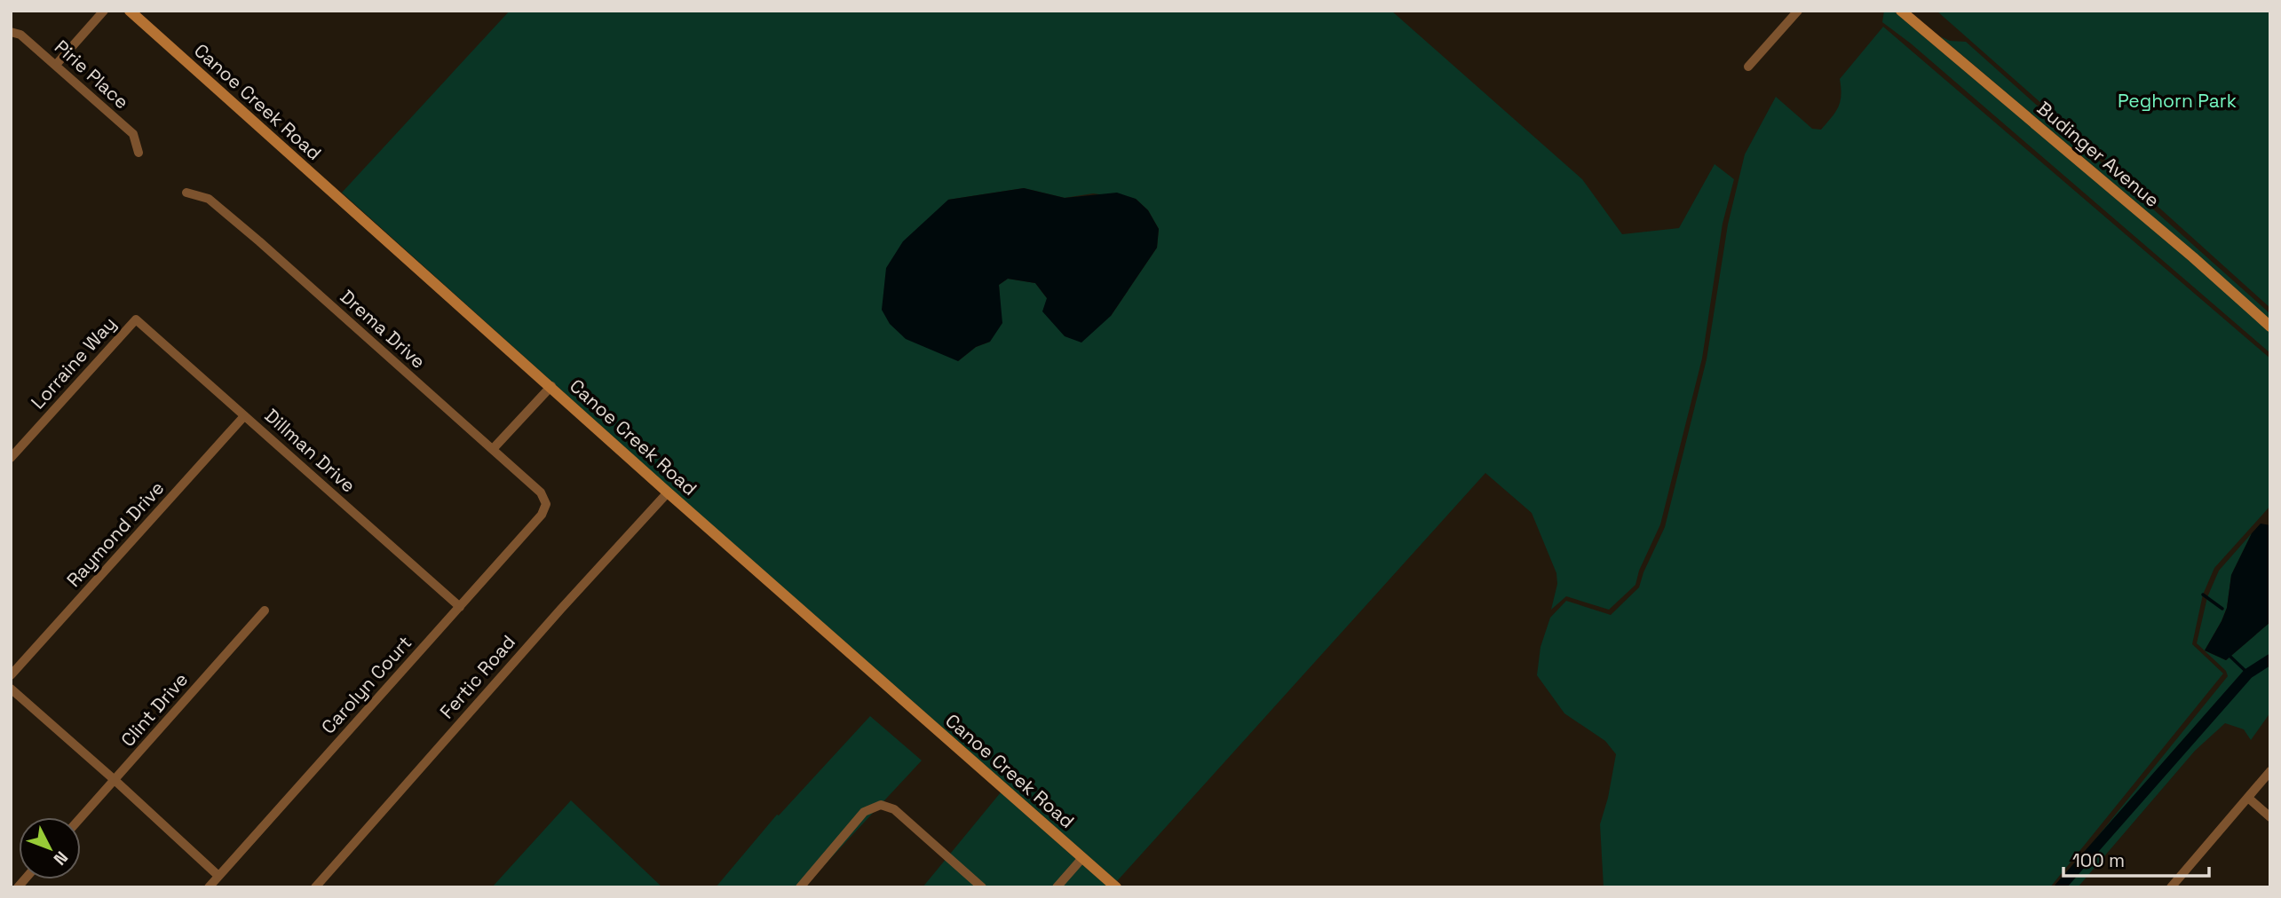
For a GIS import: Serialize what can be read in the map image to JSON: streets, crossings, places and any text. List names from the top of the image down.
{
  "streets": {
    "main road": ["Canoe Creek Road", "Budinger Avenue"],
    "street": [
      "Pirie Place",
      "Drema Drive",
      "Lorraine Way",
      "Dillman Drive",
      "Raymond Drive",
      "Fertic Road",
      "Carolyn Court",
      "Clint Drive"
    ]
  },
  "crossings": [
    ["Canoe Creek Road", "Fertic Road"],
    ["Drema Drive", "Carolyn Court"],
    ["Lorraine Way", "Dillman Drive"],
    ["Dillman Drive", "Raymond Drive"],
    ["Dillman Drive", "Carolyn Court"]
  ],
  "parks": ["Peghorn Park"],
  "scale_bar": "100 m",
  "north": "bottom right"
}
